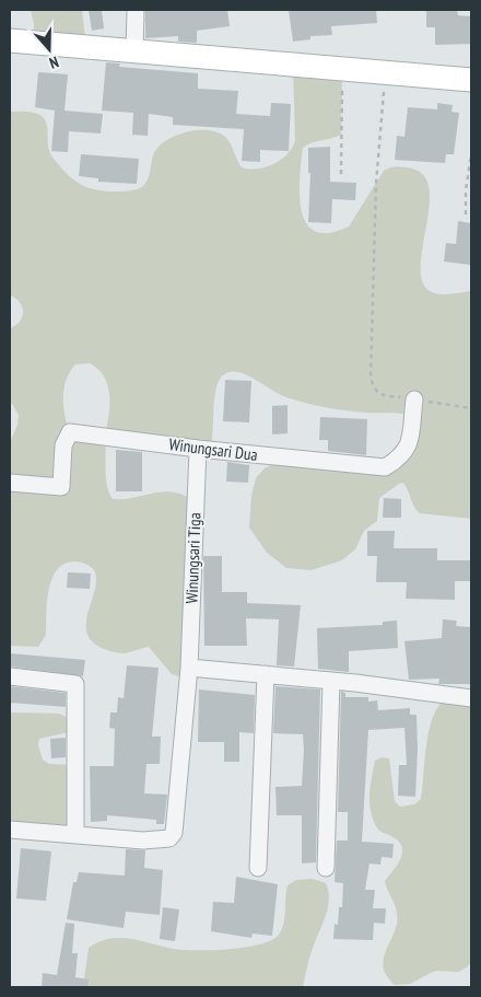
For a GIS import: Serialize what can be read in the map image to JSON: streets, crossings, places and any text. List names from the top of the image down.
{
  "streets": {
    "street": ["Winungsari Dua", "Winungsari Tiga"]
  },
  "crossings": [
    ["Winungsari Dua", "Winungsari Tiga"]
  ],
  "north": "bottom"
}
